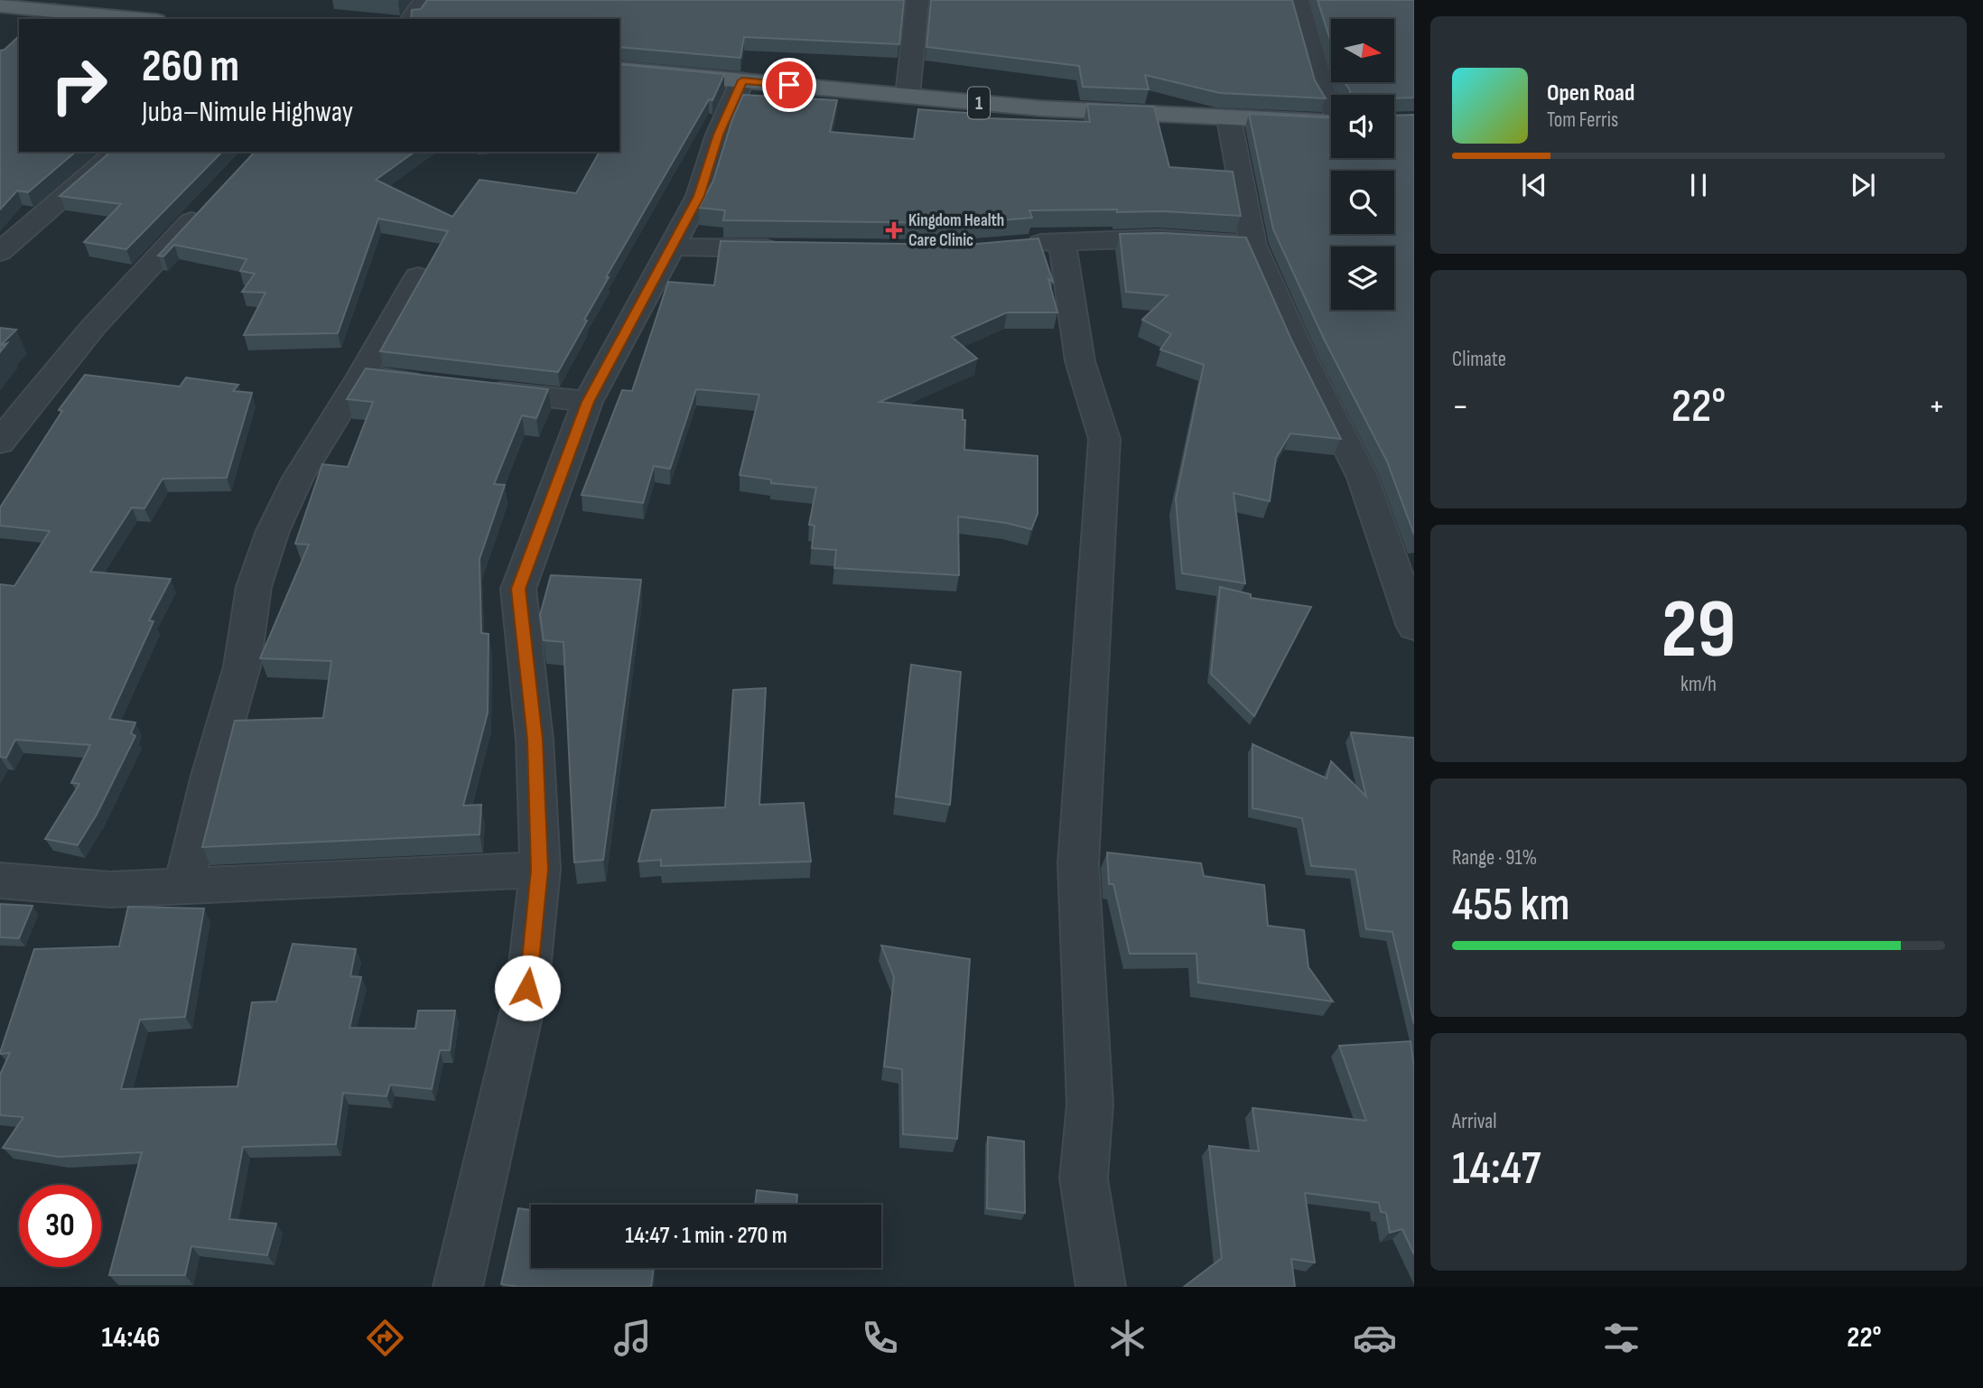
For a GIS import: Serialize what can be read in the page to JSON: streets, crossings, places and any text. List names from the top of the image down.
{
  "streets": {
    "main road": ["1"]
  },
  "places": {
    "health": ["Kingdom Health Care Clinic"]
  },
  "north": "right",
  "page": {
    "turn": ["260 m", "Juba–Nimule Highway"],
    "song": ["Open Road", "Tom Ferris"],
    "tile": [
      "Climate",
      ["29", "km/h"],
      ["Range · 91%", "455 km"],
      ["Arrival", "14:47"]
    ],
    "heat": ["−", "22°", "+"],
    "limit": "30",
    "trip": "14:47 · 1 min · 270 m",
    "tabs": ["14:46", "22°"]
  }
}
